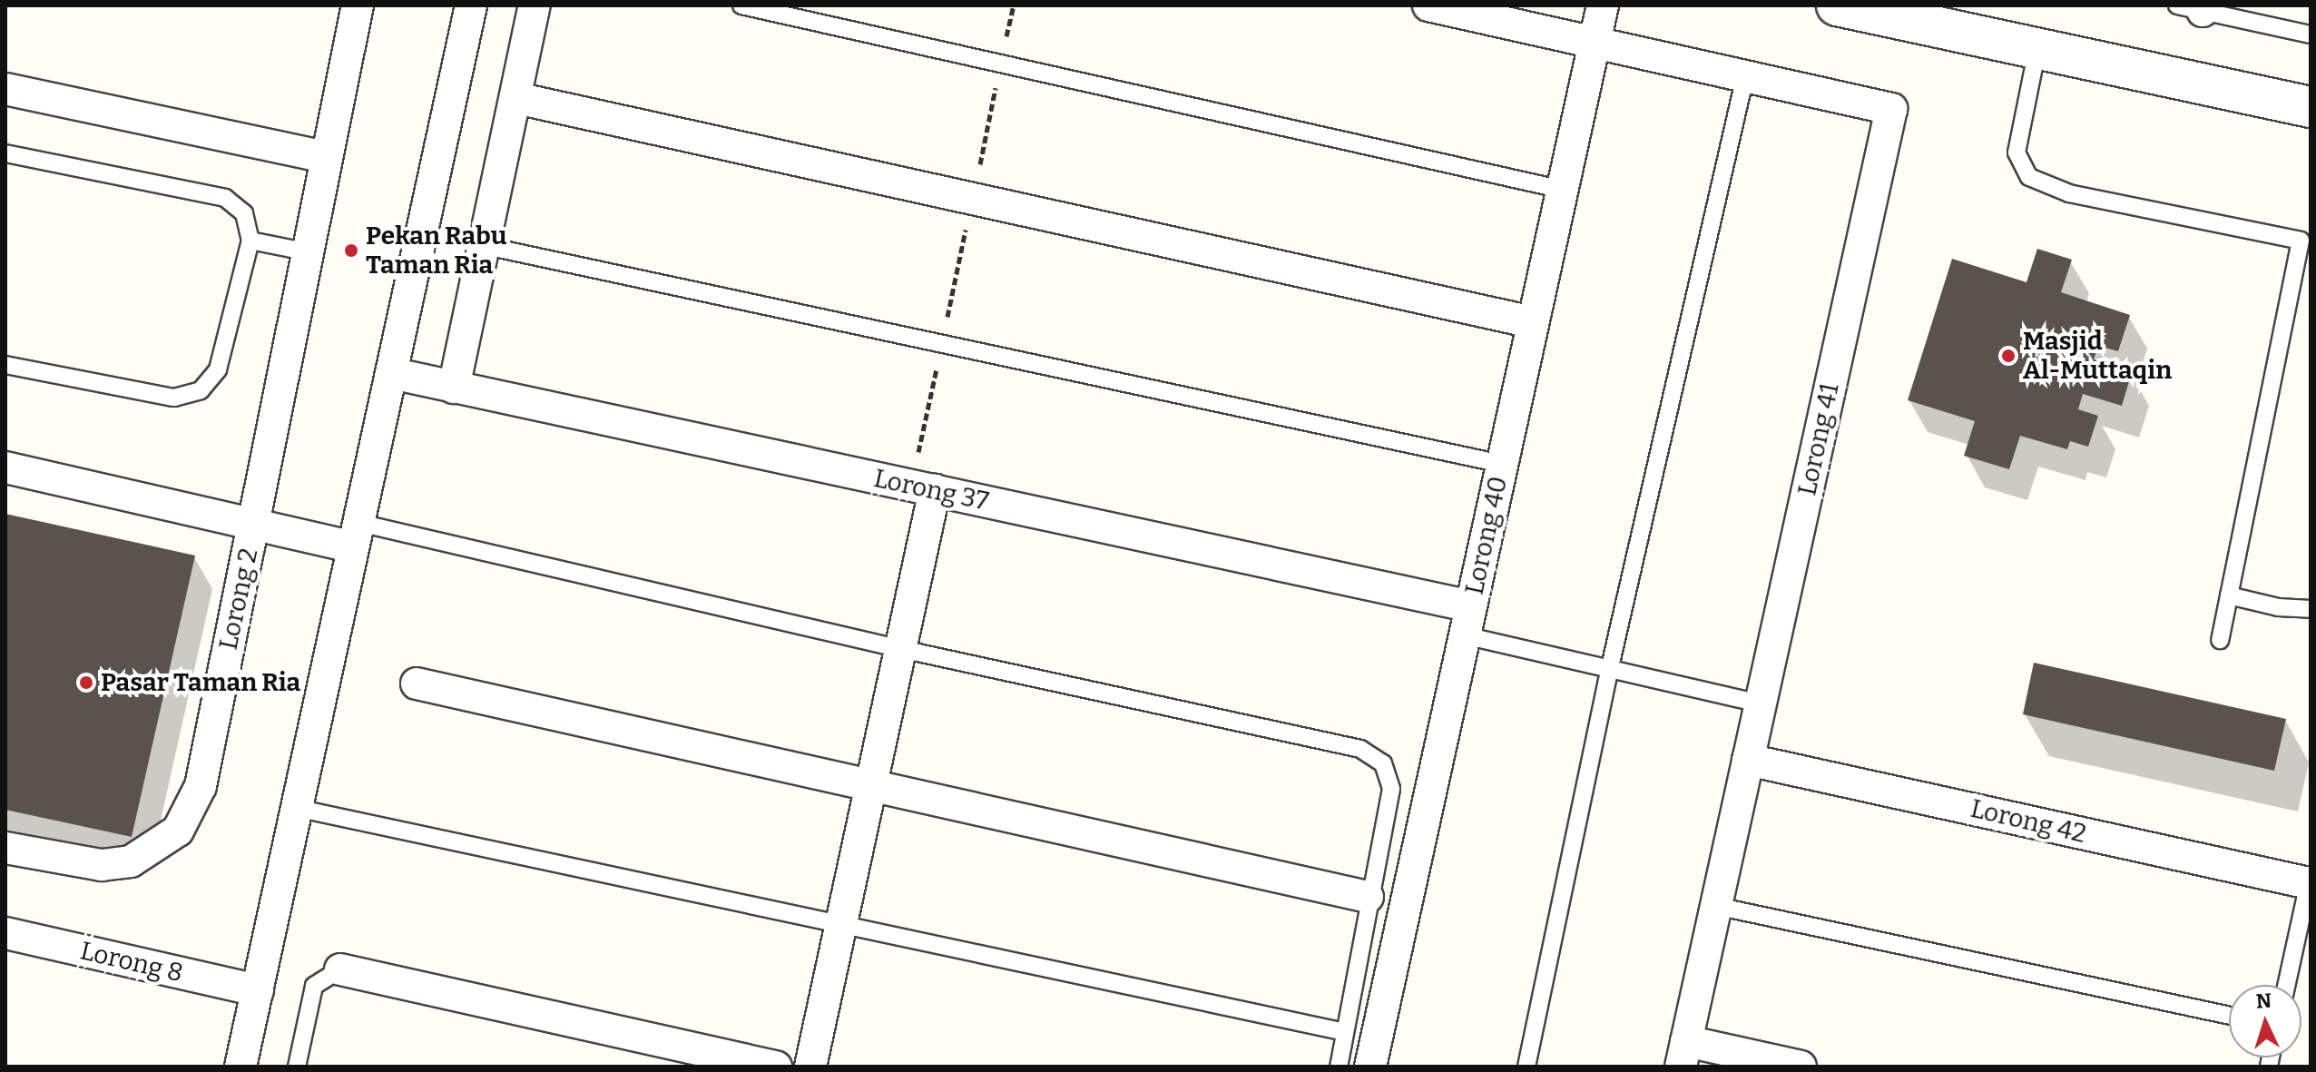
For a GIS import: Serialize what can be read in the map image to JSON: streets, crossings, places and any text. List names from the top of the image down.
{
  "streets": {
    "street": [
      "Lorong 41",
      "Lorong 37",
      "Lorong 40",
      "Lorong 2",
      "Lorong 42",
      "Lorong 8"
    ]
  },
  "crossings": [
    ["Lorong 41", "Lorong 40"],
    ["Lorong 41", "Lorong 42"],
    ["Lorong 37", "Lorong 40"]
  ],
  "places": ["Pekan Rabu Taman Ria", "Masjid Al-Muttaqin", "Pasar Taman Ria"],
  "north": "top"
}
